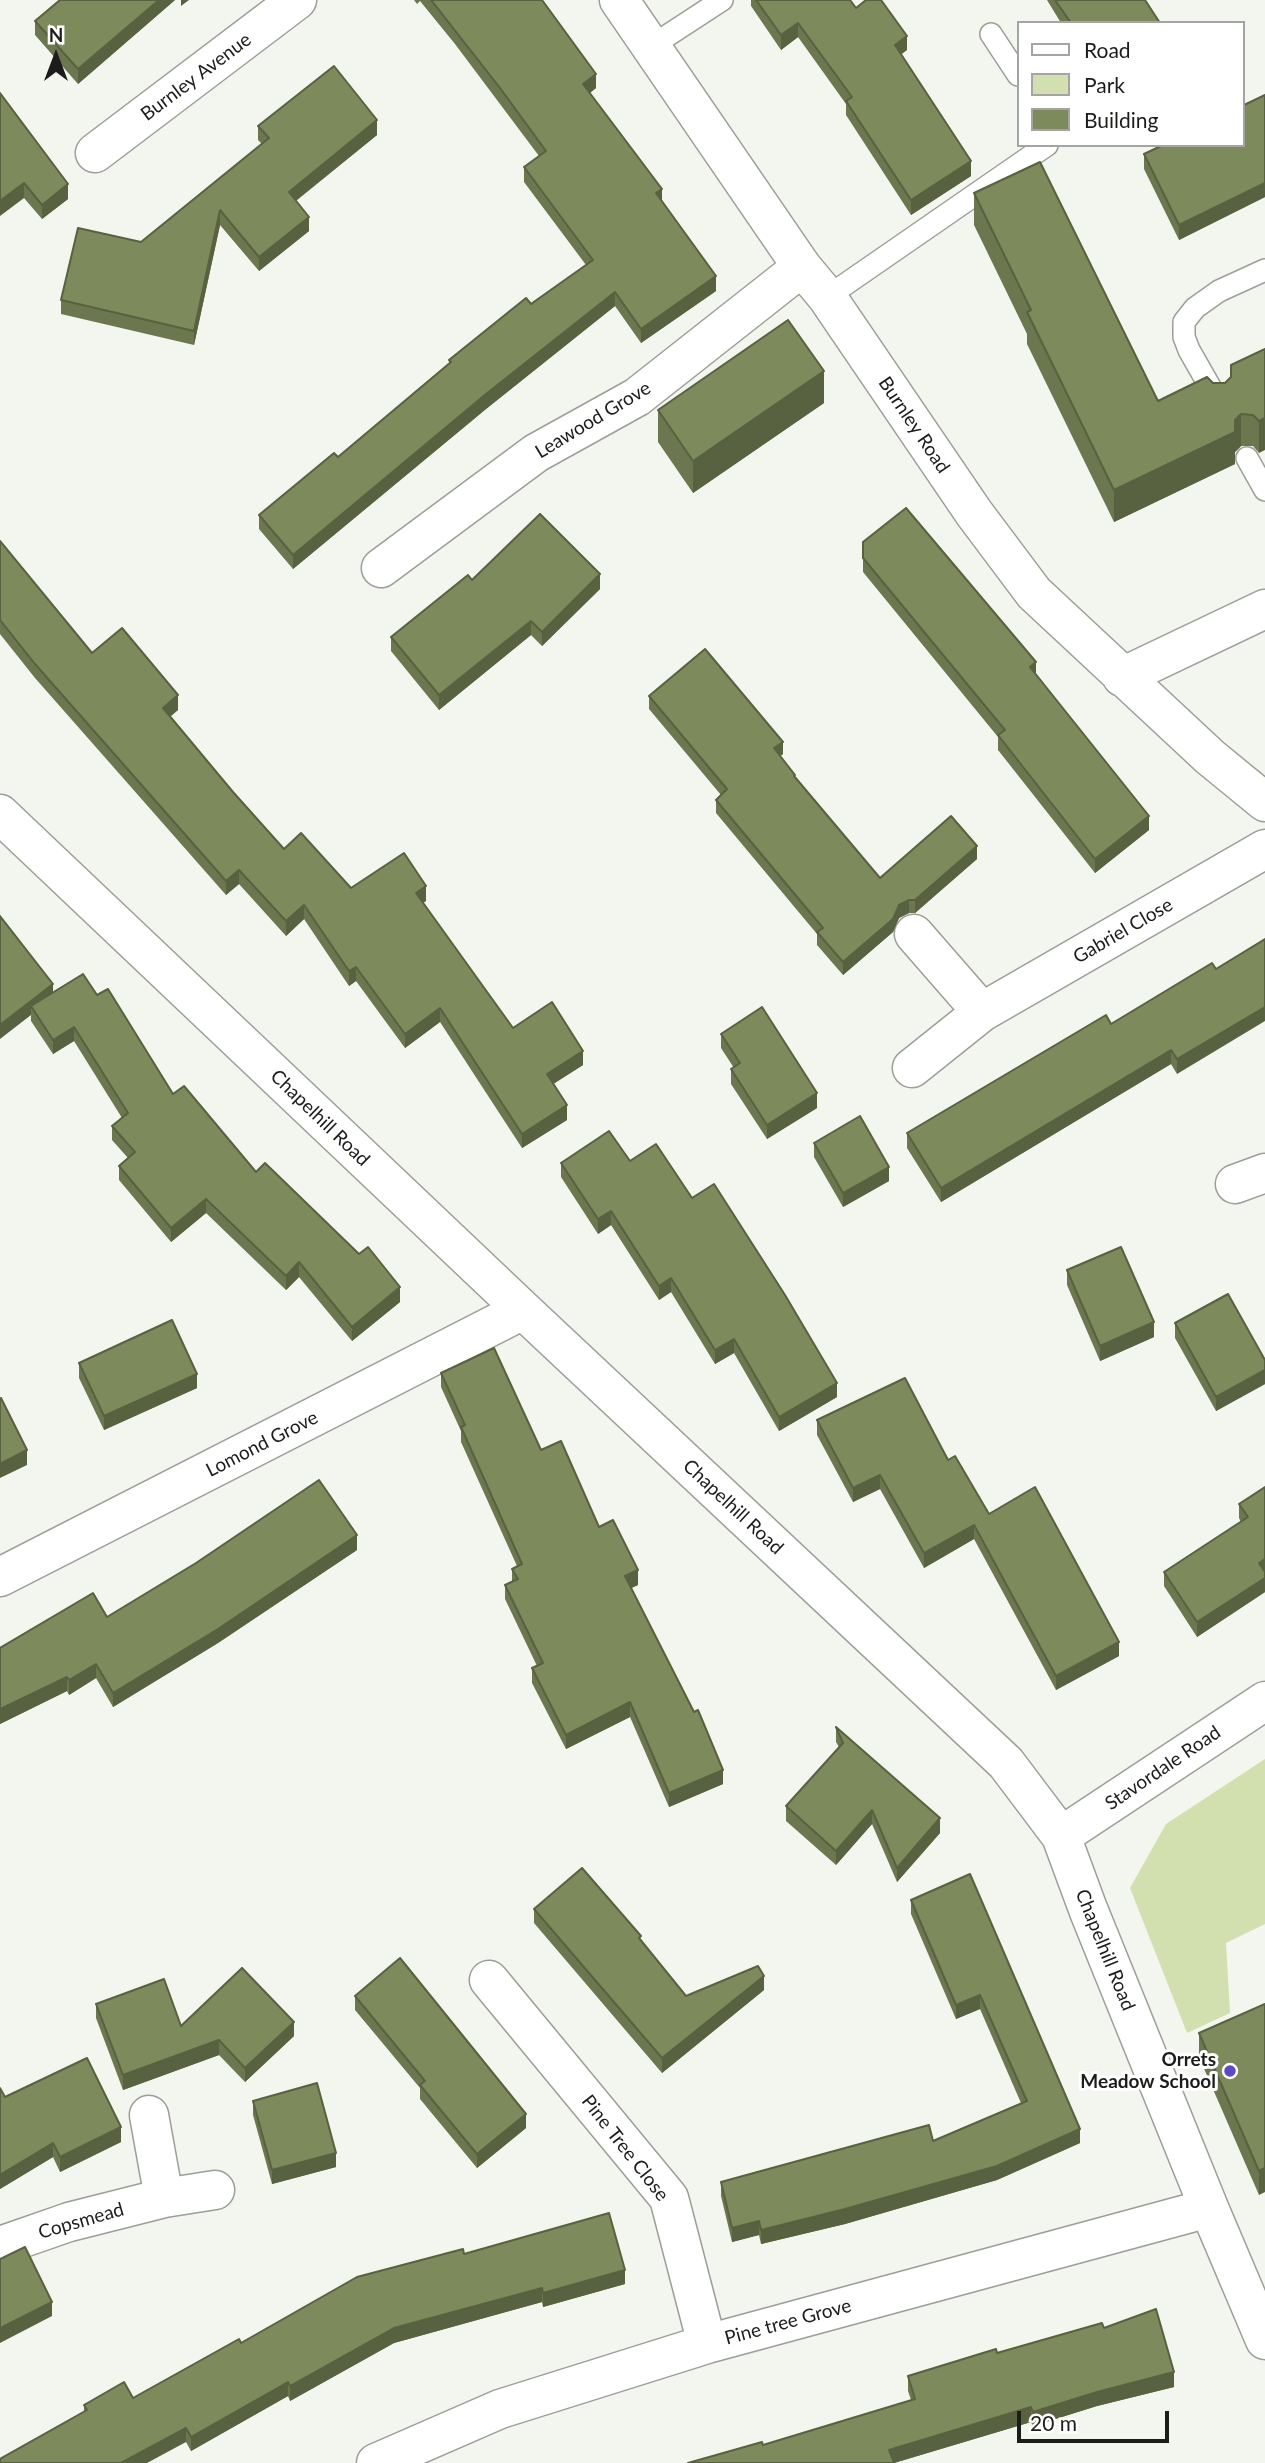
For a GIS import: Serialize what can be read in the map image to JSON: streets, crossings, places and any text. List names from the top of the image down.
{
  "streets": {
    "street": [
      "Burnley Avenue",
      "Leawood Grove",
      "Burnley Road",
      "Gabriel Close",
      "Chapelhill Road",
      "Lomond Grove",
      "Stavordale Road",
      "Pine Tree Close",
      "Copsmead",
      "Pine tree Grove"
    ]
  },
  "crossings": [
    ["Leawood Grove", "Burnley Road"],
    ["Chapelhill Road", "Lomond Grove"],
    ["Chapelhill Road", "Stavordale Road"],
    ["Chapelhill Road", "Pine tree Grove"],
    ["Pine Tree Close", "Pine tree Grove"]
  ],
  "places": ["Orrets Meadow School"],
  "legend": ["Road", "Park", "Building"],
  "scale_bar": "20 m",
  "north": "top"
}
